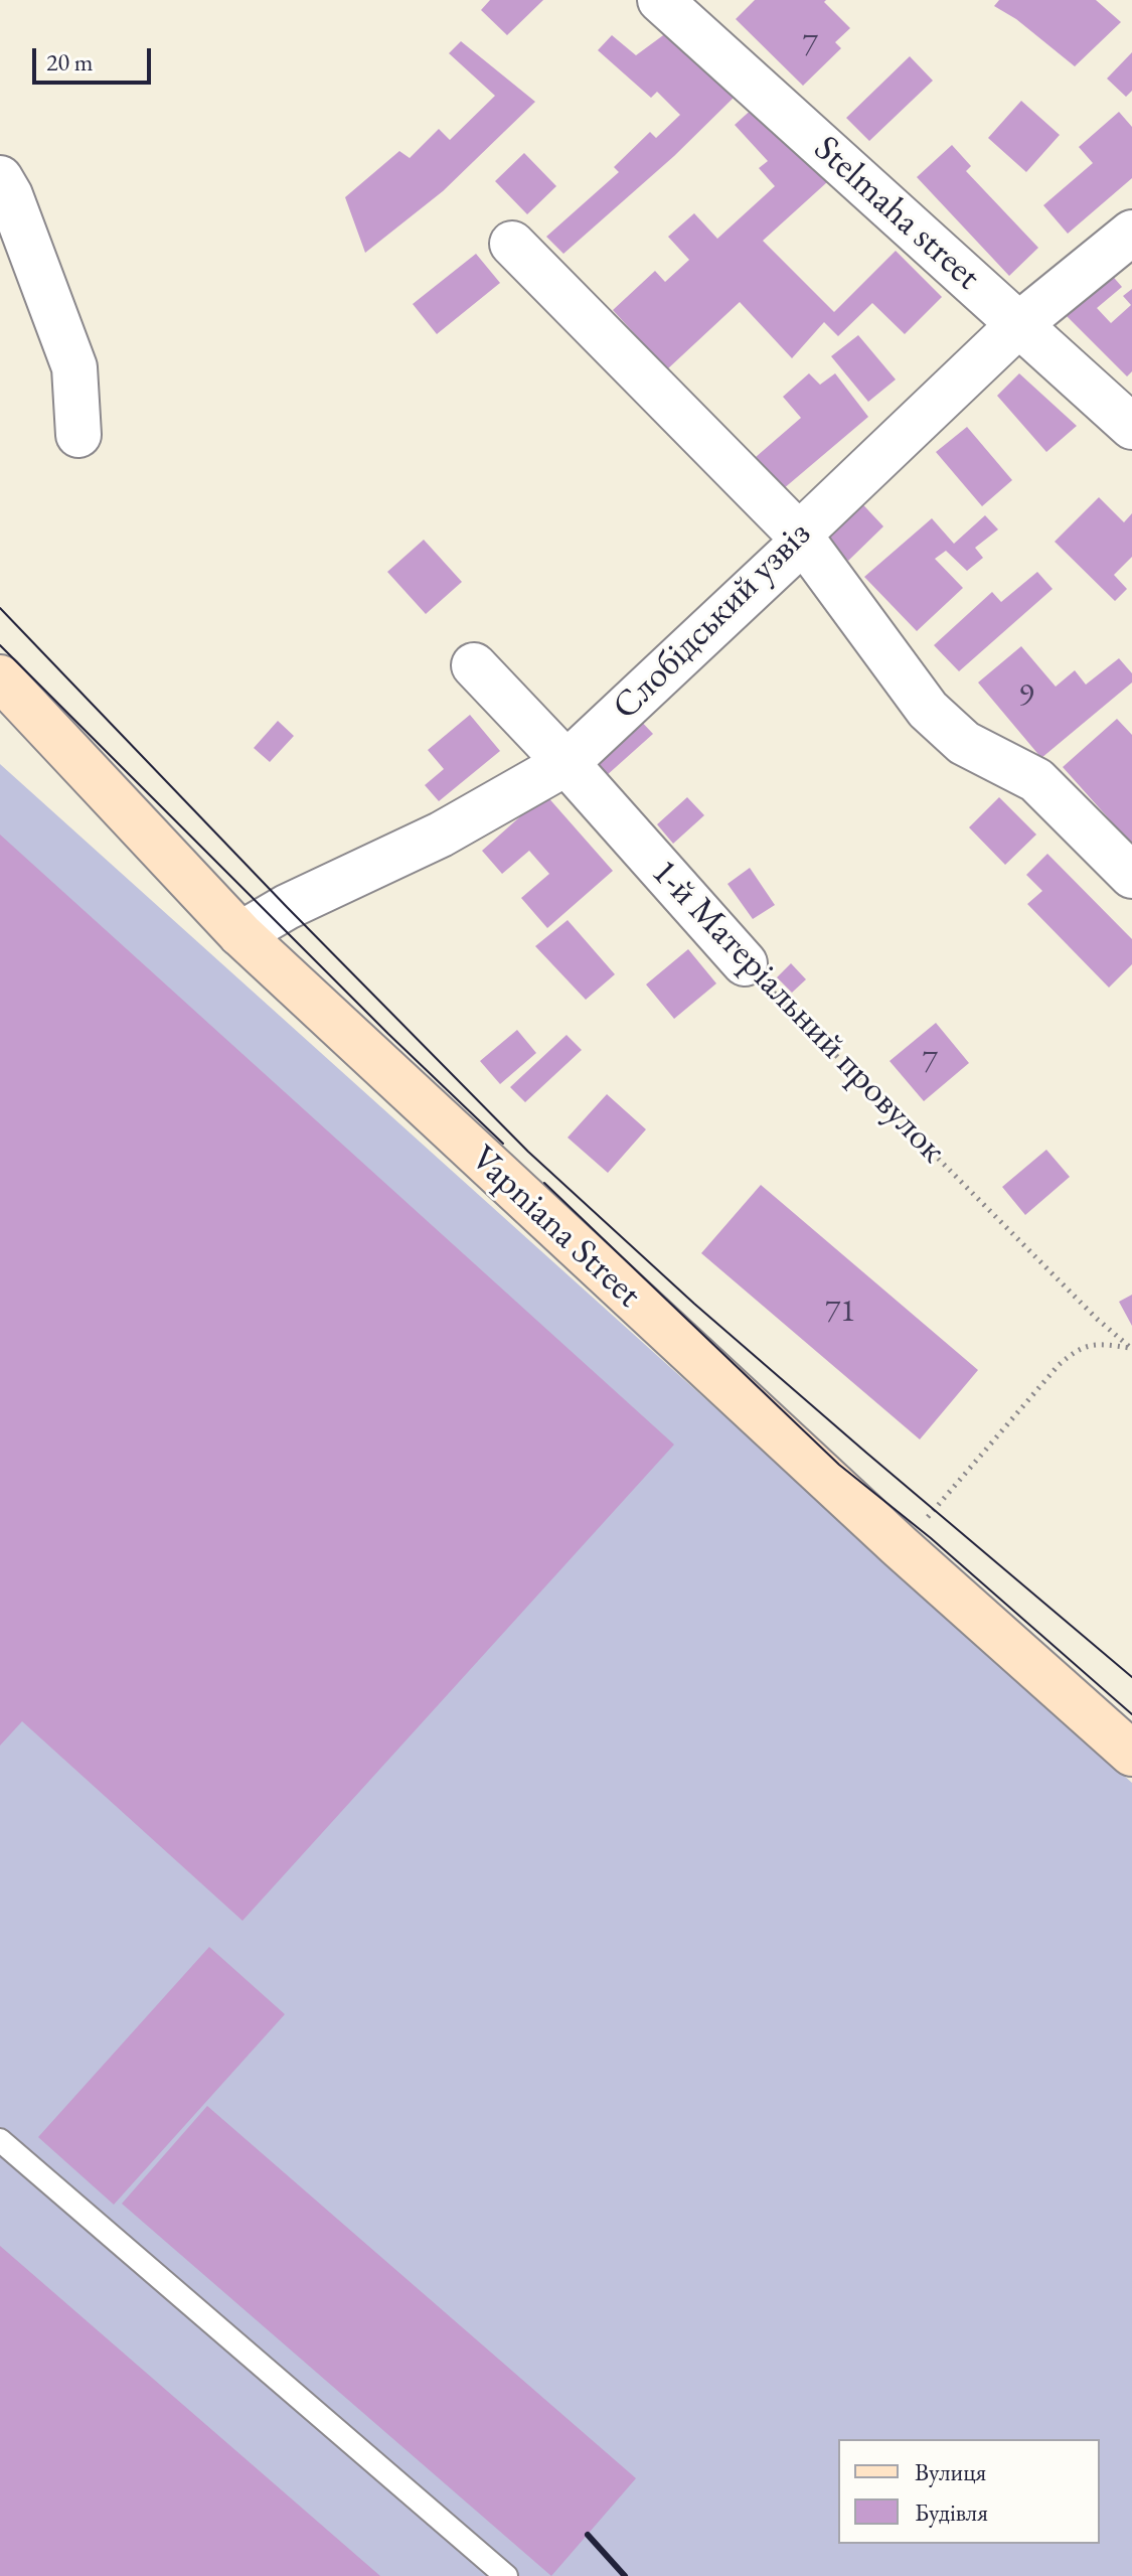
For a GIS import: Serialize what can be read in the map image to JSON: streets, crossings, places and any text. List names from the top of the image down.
{
  "streets": {
    "street": [
      "Stelmaha street",
      "Слобідський узвіз",
      "1-й Матеріальний провулок",
      "Vapniana Street"
    ]
  },
  "crossings": [
    ["Stelmaha street", "Слобідський узвіз"],
    ["Слобідський узвіз", "1-й Матеріальний провулок"],
    ["Слобідський узвіз", "Vapniana Street"]
  ],
  "house_numbers": [
    "7",
    "9",
    "7",
    "71"
  ],
  "legend": ["Вулиця", "Будівля"],
  "scale_bar": "20 m"
}
